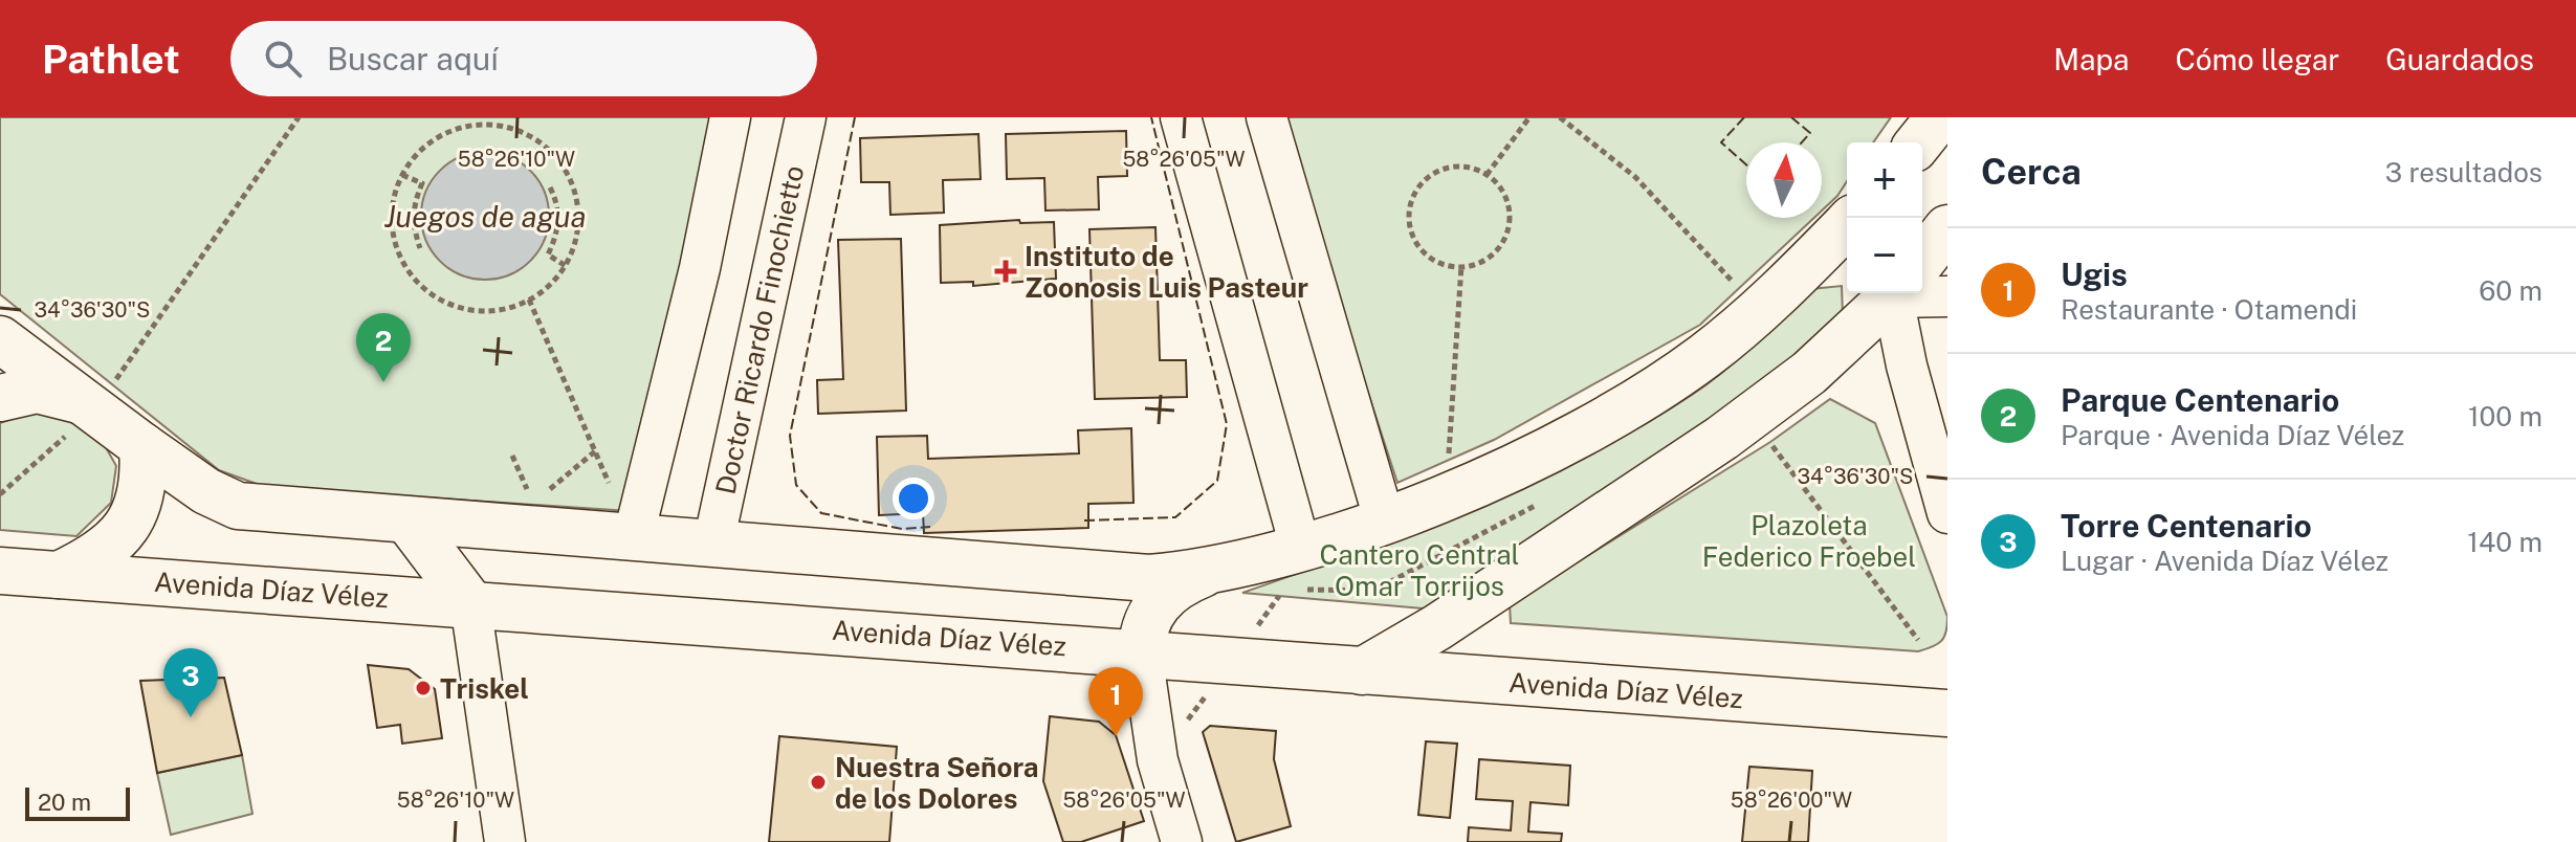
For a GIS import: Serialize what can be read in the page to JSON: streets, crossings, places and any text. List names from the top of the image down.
{
  "streets": {
    "main road": ["Avenida Díaz Vélez"],
    "street": ["Doctor Ricardo Finochietto"]
  },
  "water": ["Juegos de agua"],
  "parks": ["Plazoleta Federico Froebel", "Cantero Central Omar Torrijos"],
  "places": {
    "health": ["Instituto de Zoonosis Luis Pasteur"],
    "other": ["Triskel", "Nuestra Señora de los Dolores"]
  },
  "scale_bar": "20 m",
  "north": "top",
  "page": {
    "header": "Pathlet",
    "search": "Buscar aquí",
    "nav": ["Mapa", "Cómo llegar", "Guardados"],
    "heading": ["Cerca", "3 resultados"],
    "map_buttons": ["+", "−"],
    "list": [
      {
        "mark": "1",
        "name": "Ugis",
        "note": "Restaurante · Otamendi",
        "value": "60 m"
      },
      {
        "mark": "2",
        "name": "Parque Centenario",
        "note": "Parque · Avenida Díaz Vélez",
        "value": "100 m"
      },
      {
        "mark": "3",
        "name": "Torre Centenario",
        "note": "Lugar · Avenida Díaz Vélez",
        "value": "140 m"
      }
    ],
    "pins": ["2", "3", "1"],
    "scale": "20 m"
  },
  "coordinates": [
    "58°26'10\"W",
    "58°26'05\"W",
    "34°36'30\"S",
    "58°26'00\"W"
  ]
}
